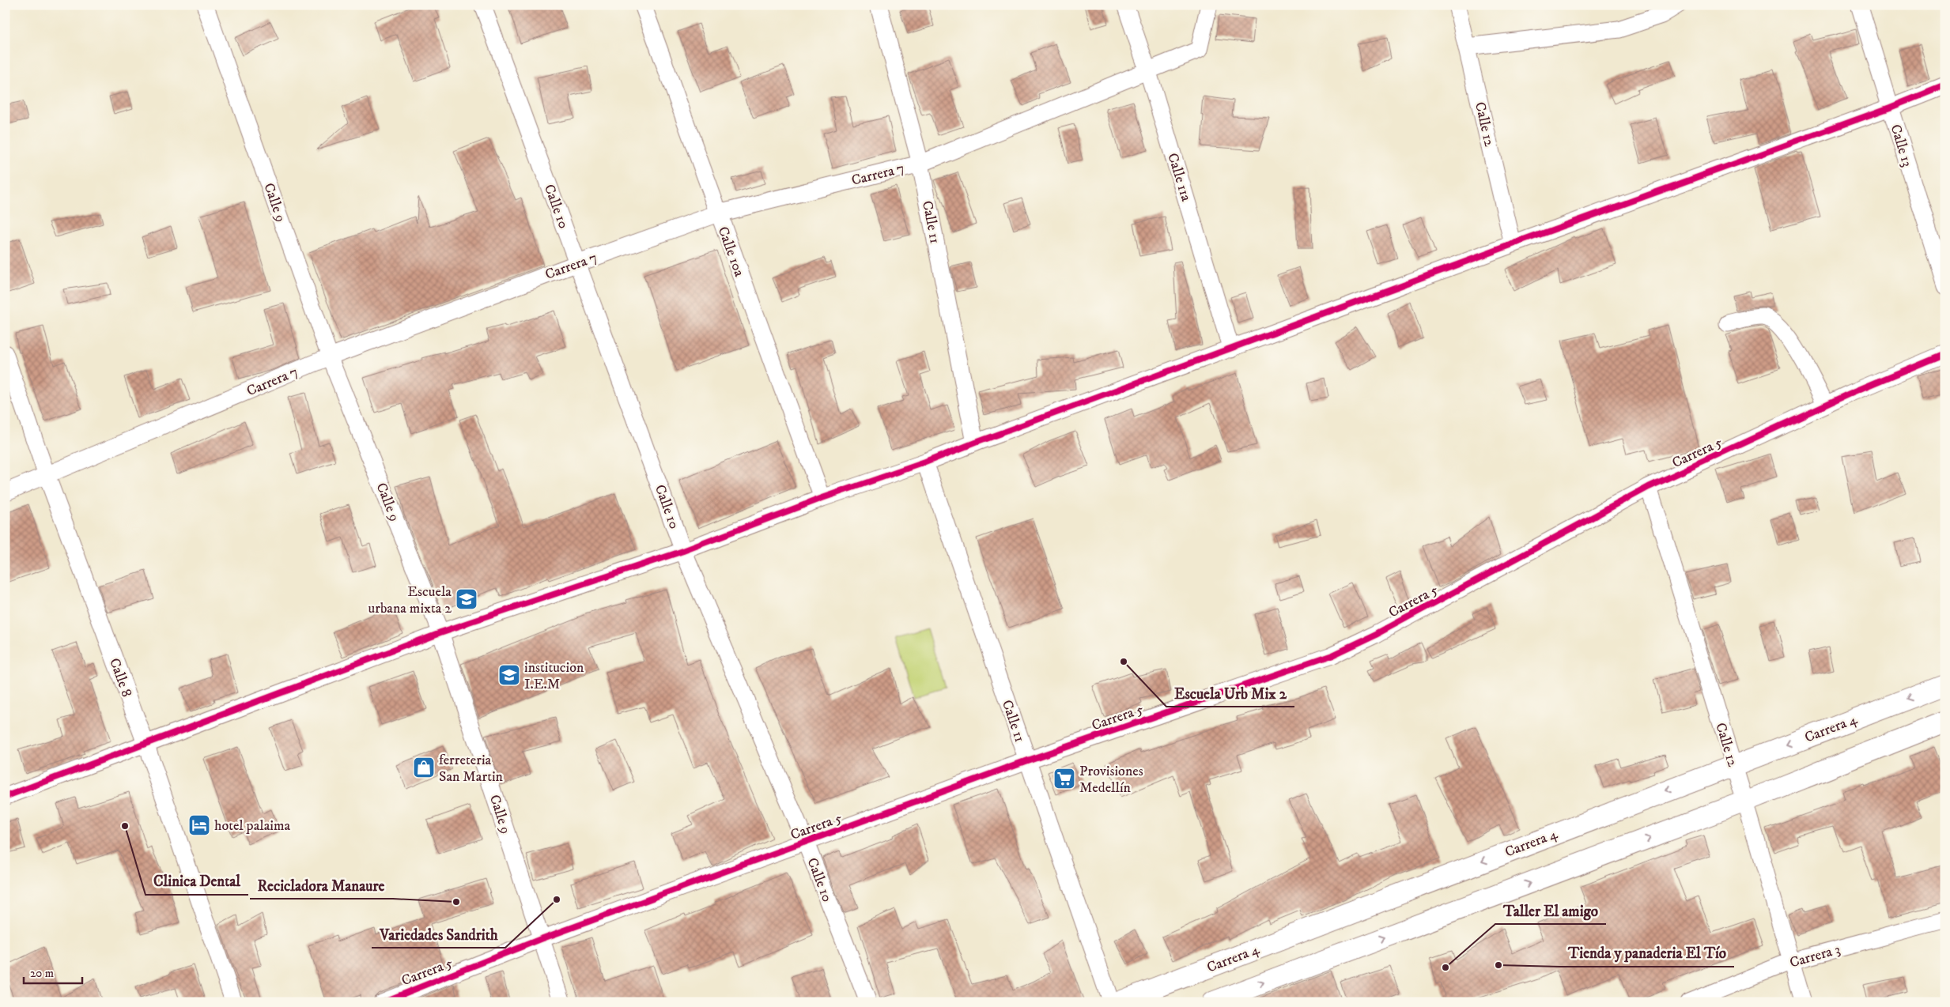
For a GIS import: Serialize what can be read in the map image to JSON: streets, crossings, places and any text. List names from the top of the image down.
{
  "streets": {
    "street": [
      "Calle 12",
      "Calle 13",
      "Carrera 7",
      "Calle 11a",
      "Calle 9",
      "Calle 10",
      "Calle 11",
      "Calle 10a",
      "Carrera 5",
      "Calle 8",
      "Carrera 4",
      "Carrera 3"
    ]
  },
  "crossings": [
    ["Calle 12", "Carrera 5"],
    ["Calle 12", "Carrera 4"],
    ["Calle 12", "Carrera 3"],
    ["Carrera 7", "Calle 11a"],
    ["Carrera 7", "Calle 9"],
    ["Carrera 7", "Calle 10"],
    ["Carrera 7", "Calle 11"],
    ["Carrera 7", "Calle 10a"],
    ["Carrera 7", "Calle 8"],
    ["Calle 9", "Carrera 5"],
    ["Calle 10", "Carrera 5"],
    ["Calle 11", "Carrera 5"]
  ],
  "places": {
    "school or university": ["Escuela urbana mixta 2", "institucion I.E.M"],
    "other": [
      "Escuela Urb Mix 2",
      "Clinica Dental",
      "Variedades Sandrith",
      "Recicladora Manaure",
      "Tienda y panaderia El Tío",
      "Taller El amigo"
    ],
    "shop": ["ferreteria San Martin"],
    "supermarket": ["Provisiones Medellín"],
    "hotel": ["hotel palaima"]
  },
  "scale_bar": "20 m"
}
